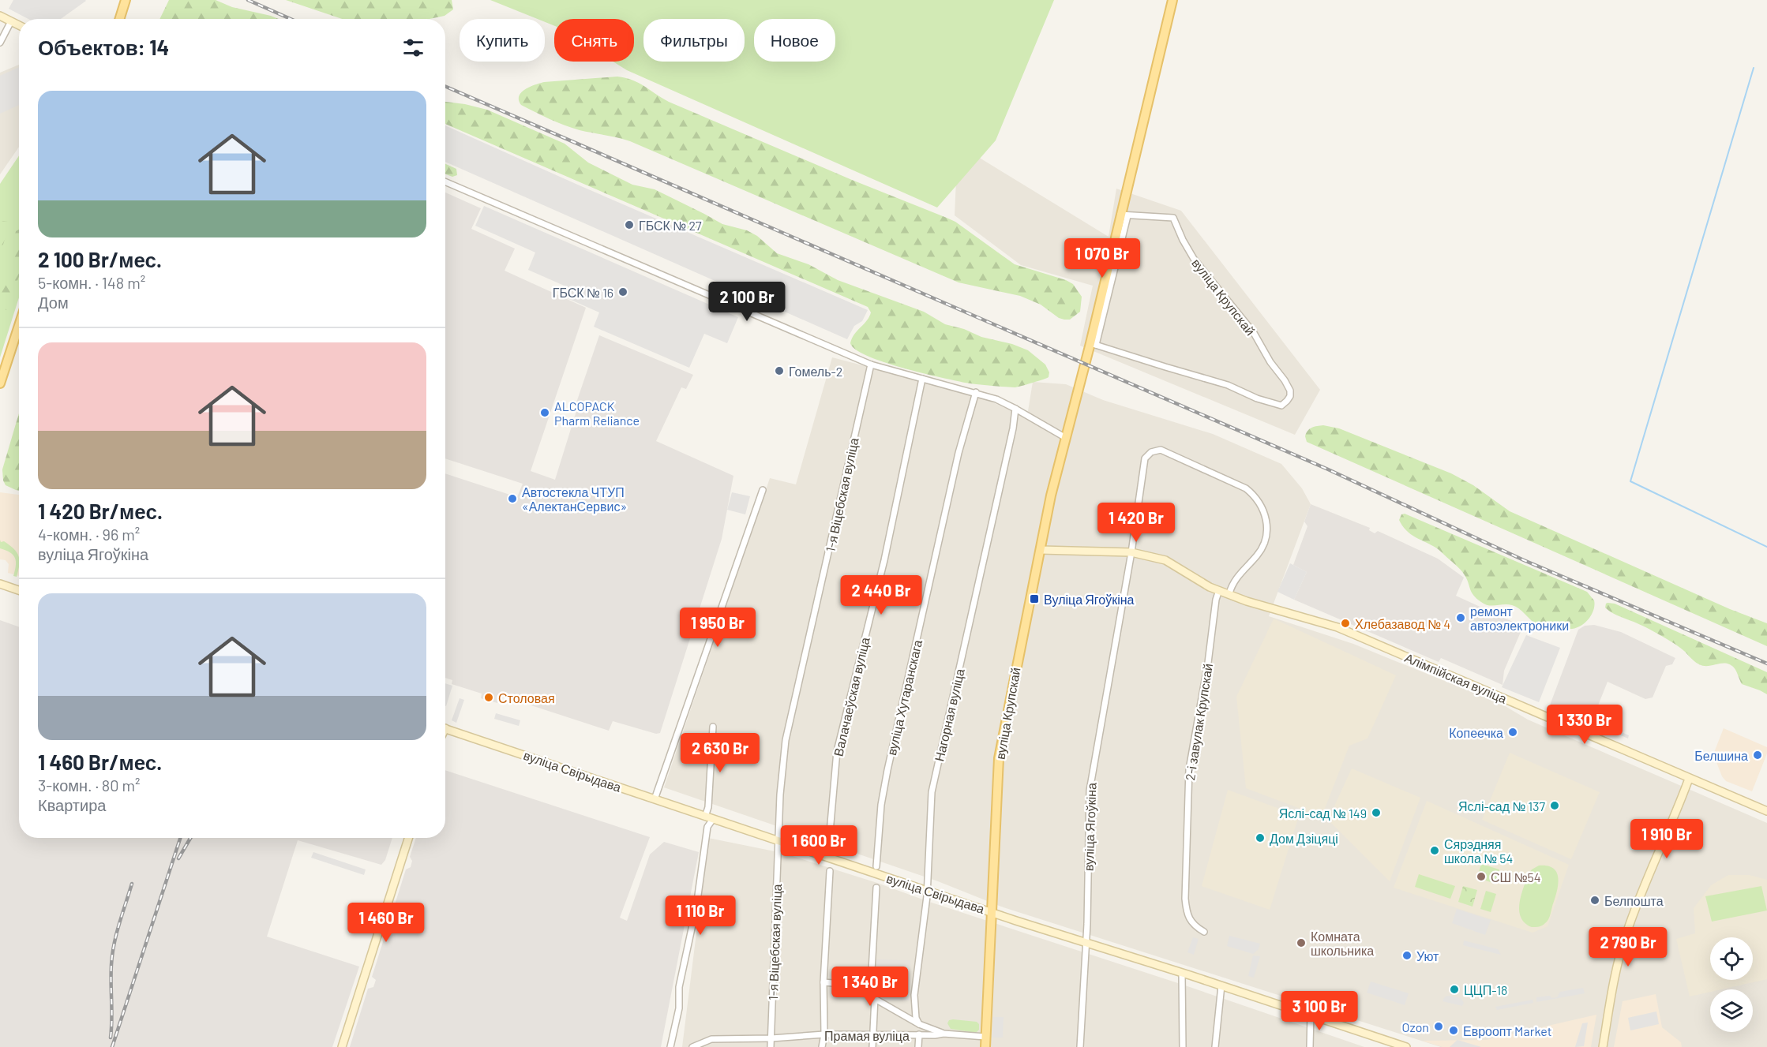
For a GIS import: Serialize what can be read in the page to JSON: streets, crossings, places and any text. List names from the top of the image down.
{
  "streets": {
    "main road": ["вуліца Крупскай", "Алімпійская вуліца", "вуліца Свірыдава"],
    "street": [
      "1-я Віцебская вуліца",
      "Валачаеўская вуліца",
      "вуліца Хутаранскага",
      "Нагорная вуліца",
      "2-і завулак Крупскай",
      "вуліца Ягоўкіна",
      "Прамая вуліца"
    ]
  },
  "crossings": [
    ["вуліца Крупскай", "вуліца Свірыдава"],
    ["вуліца Крупскай", "Прамая вуліца"],
    ["1-я Віцебская вуліца", "вуліца Свірыдава"],
    ["1-я Віцебская вуліца", "Прамая вуліца"],
    ["Алімпійская вуліца", "2-і завулак Крупскай"],
    ["Алімпійская вуліца", "вуліца Ягоўкіна"],
    ["Нагорная вуліца", "вуліца Свірыдава"],
    ["вуліца Свірыдава", "вуліца Ягоўкіна"]
  ],
  "places": {
    "other": [
      "ГБСК № 27",
      "ГБСК № 16",
      "Гомель-2",
      "ALCOPACK Pharm Reliance",
      "Автостекла ЧТУП «АлектанСервис»",
      "ремонт автоэлектроники",
      "Хлебазавод № 4",
      "Столовая",
      "Копеечка",
      "Белшина",
      "Яслі-сад № 137",
      "Яслі-сад № 149",
      "Дом Дзіцяці",
      "Сярэдняя школа № 54",
      "СШ №54",
      "Белпошта",
      "Комната школьника",
      "Уют",
      "ЦЦП-18",
      "Ozon",
      "Евроопт Market"
    ],
    "transit": ["Вуліца Ягоўкіна"]
  },
  "page": {
    "chip": [
      "Купить",
      "Снять",
      "Фильтры",
      "Новое"
    ],
    "heading": "Объектов: 14",
    "list": [
      {
        "name": "2 100 Br/мес.",
        "note": "5-комн. · 148 m² · Дом"
      },
      {
        "name": "1 420 Br/мес.",
        "note": "4-комн. · 96 m² · вуліца Ягоўкіна"
      },
      {
        "name": "1 460 Br/мес.",
        "note": "3-комн. · 80 m² · Квартира"
      }
    ],
    "price": [
      "1 070 Br",
      "2 100 Br",
      "1 420 Br",
      "2 440 Br",
      "1 950 Br",
      "1 330 Br",
      "2 630 Br",
      "1 910 Br",
      "1 600 Br",
      "1 110 Br",
      "1 460 Br",
      "2 790 Br",
      "1 340 Br",
      "3 100 Br"
    ]
  }
}
